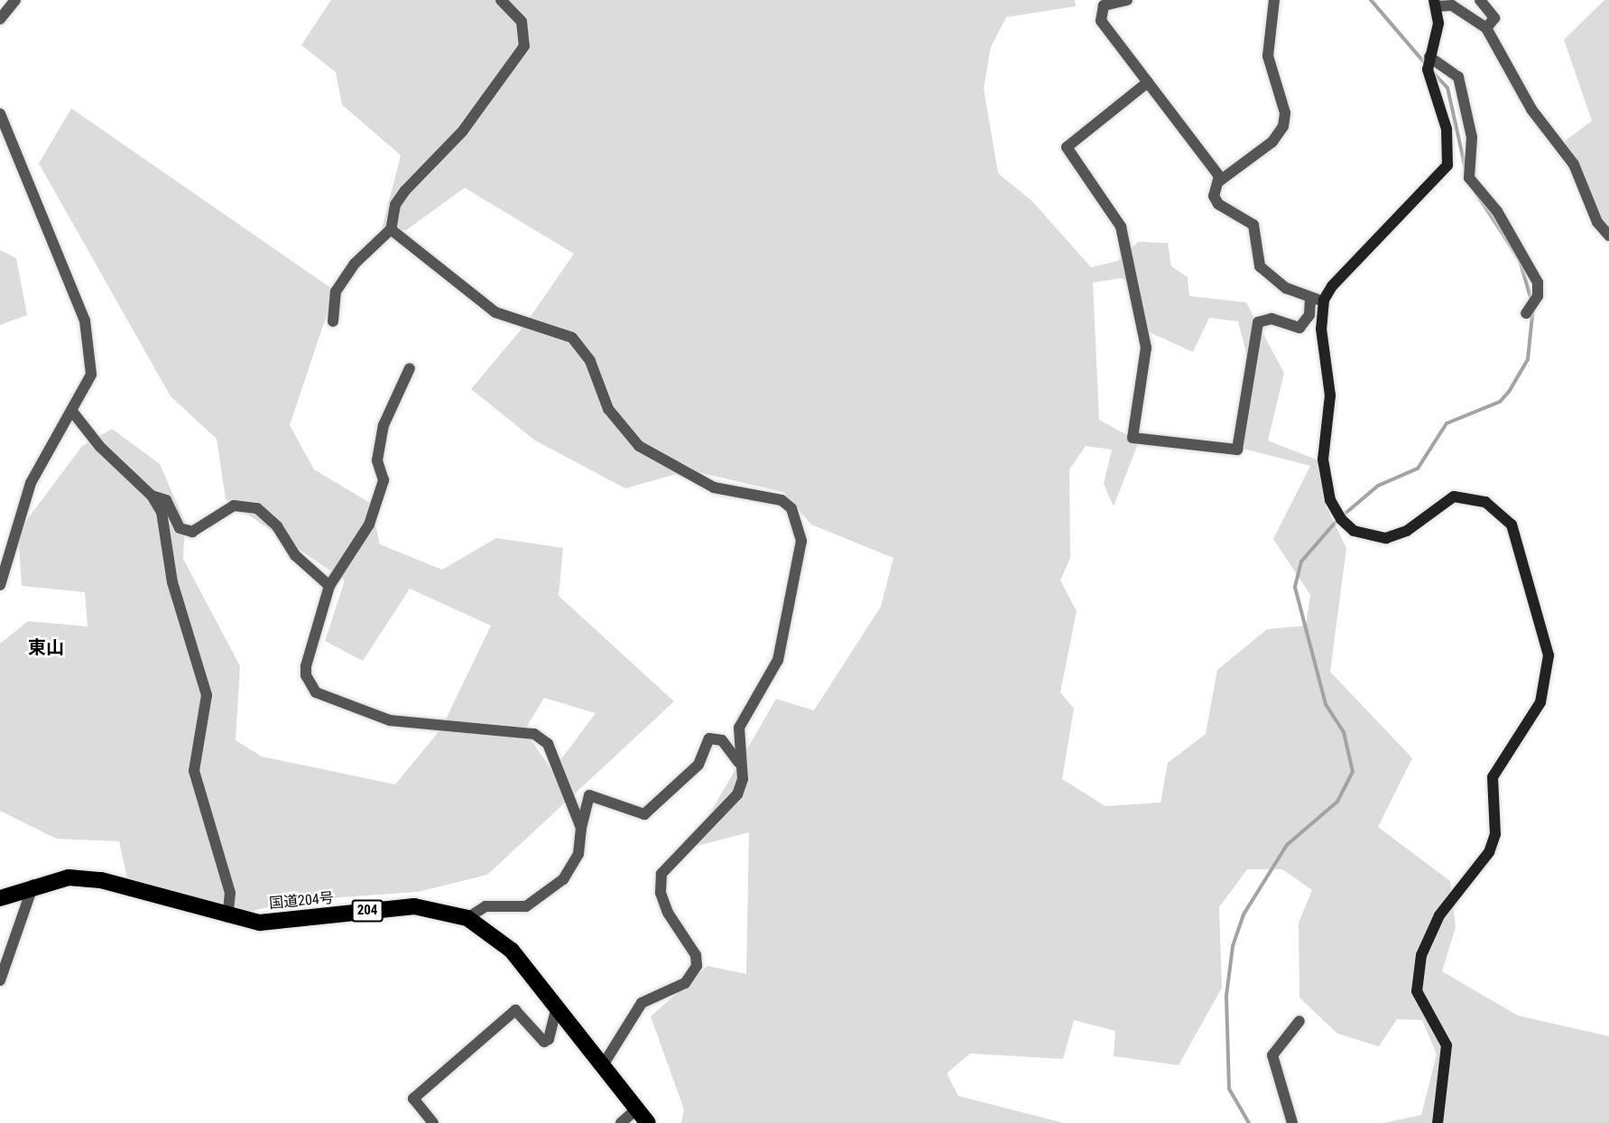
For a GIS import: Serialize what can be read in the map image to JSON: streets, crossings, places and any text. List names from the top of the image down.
{
  "streets": {
    "highway": ["国道204号", "204"]
  },
  "districts": ["東山"]
}
